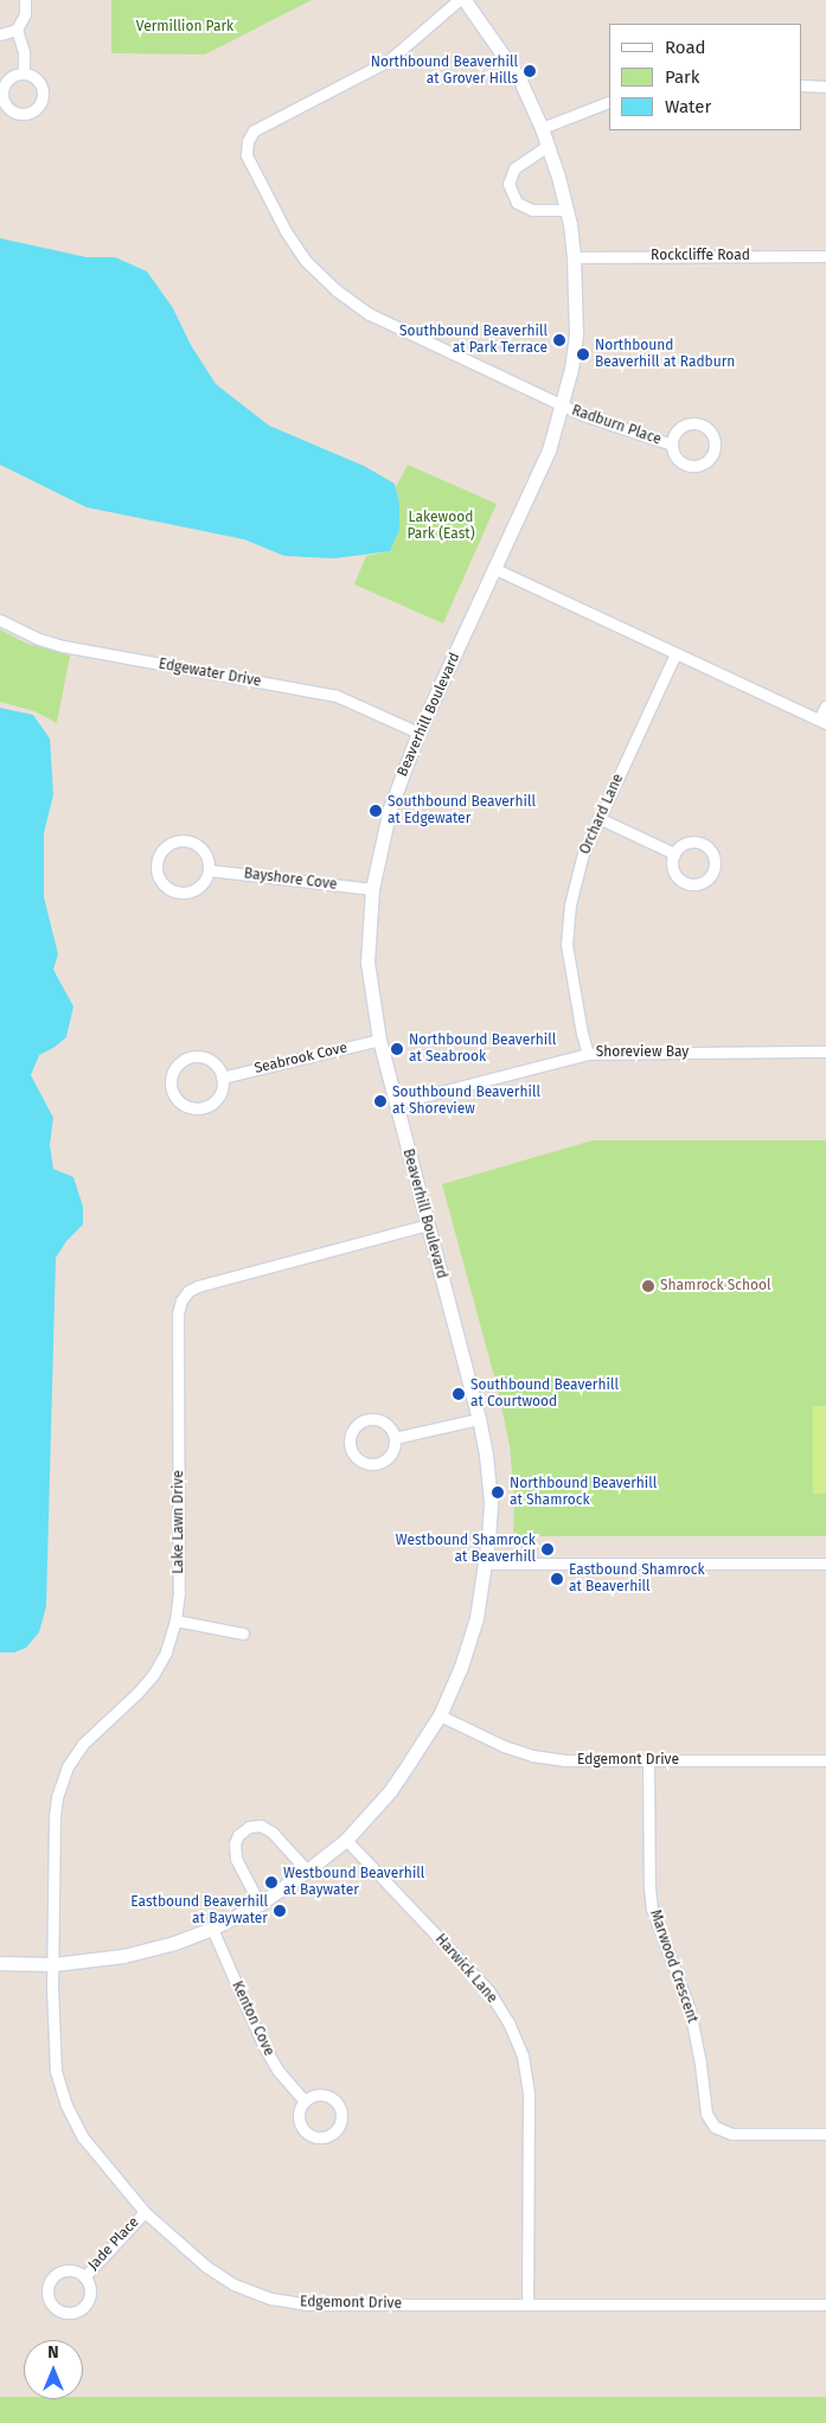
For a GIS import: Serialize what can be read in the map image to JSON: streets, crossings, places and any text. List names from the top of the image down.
{
  "streets": {
    "street": [
      "Rockcliffe Road",
      "Radburn Place",
      "Edgewater Drive",
      "Beaverhill Boulevard",
      "Orchard Lane",
      "Bayshore Cove",
      "Shoreview Bay",
      "Seabrook Cove",
      "Lake Lawn Drive",
      "Edgemont Drive",
      "Marwood Crescent",
      "Harwick Lane",
      "Kenton Cove",
      "Jade Place"
    ]
  },
  "crossings": [
    ["Rockcliffe Road", "Beaverhill Boulevard"],
    ["Radburn Place", "Beaverhill Boulevard"],
    ["Edgewater Drive", "Beaverhill Boulevard"],
    ["Beaverhill Boulevard", "Bayshore Cove"],
    ["Beaverhill Boulevard", "Shoreview Bay"],
    ["Beaverhill Boulevard", "Seabrook Cove"],
    ["Beaverhill Boulevard", "Lake Lawn Drive"],
    ["Beaverhill Boulevard", "Edgemont Drive"],
    ["Beaverhill Boulevard", "Harwick Lane"],
    ["Beaverhill Boulevard", "Kenton Cove"],
    ["Orchard Lane", "Shoreview Bay"],
    ["Lake Lawn Drive", "Edgemont Drive"],
    ["Edgemont Drive", "Marwood Crescent"],
    ["Edgemont Drive", "Harwick Lane"],
    ["Edgemont Drive", "Jade Place"]
  ],
  "parks": ["Vermillion Park", "Lakewood Park (East)"],
  "places": [
    "Northbound Beaverhill at Grover Hills",
    "Southbound Beaverhill at Park Terrace",
    "Northbound Beaverhill at Radburn",
    "Southbound Beaverhill at Edgewater",
    "Northbound Beaverhill at Seabrook",
    "Southbound Beaverhill at Shoreview",
    "Shamrock School",
    "Southbound Beaverhill at Courtwood",
    "Northbound Beaverhill at Shamrock",
    "Westbound Shamrock at Beaverhill",
    "Eastbound Shamrock at Beaverhill",
    "Westbound Beaverhill at Baywater",
    "Eastbound Beaverhill at Baywater"
  ],
  "legend": ["Road", "Park", "Water"],
  "north": "top"
}
